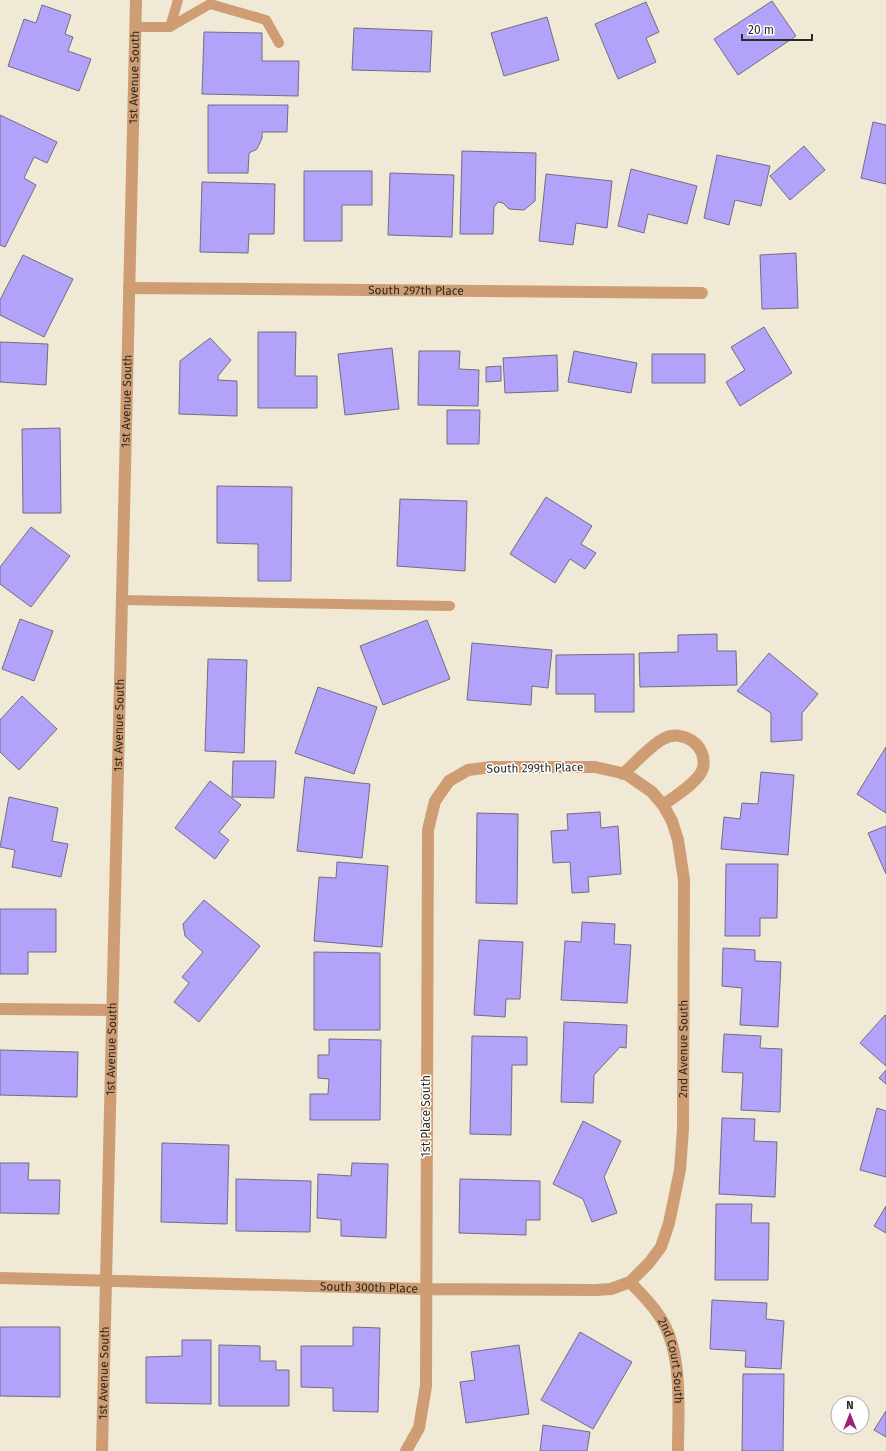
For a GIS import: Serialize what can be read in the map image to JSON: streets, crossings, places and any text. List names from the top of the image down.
{
  "streets": {
    "street": [
      "1st Avenue South",
      "South 297th Place",
      "South 299th Place",
      "2nd Avenue South",
      "1st Place South",
      "South 300th Place",
      "2nd Court South"
    ]
  },
  "crossings": [
    ["1st Avenue South", "South 297th Place"],
    ["1st Avenue South", "South 300th Place"],
    ["South 299th Place", "2nd Avenue South"],
    ["South 299th Place", "1st Place South"],
    ["2nd Avenue South", "South 300th Place"],
    ["2nd Avenue South", "2nd Court South"],
    ["1st Place South", "South 300th Place"],
    ["South 300th Place", "2nd Court South"]
  ],
  "scale_bar": "20 m",
  "north": "top"
}
